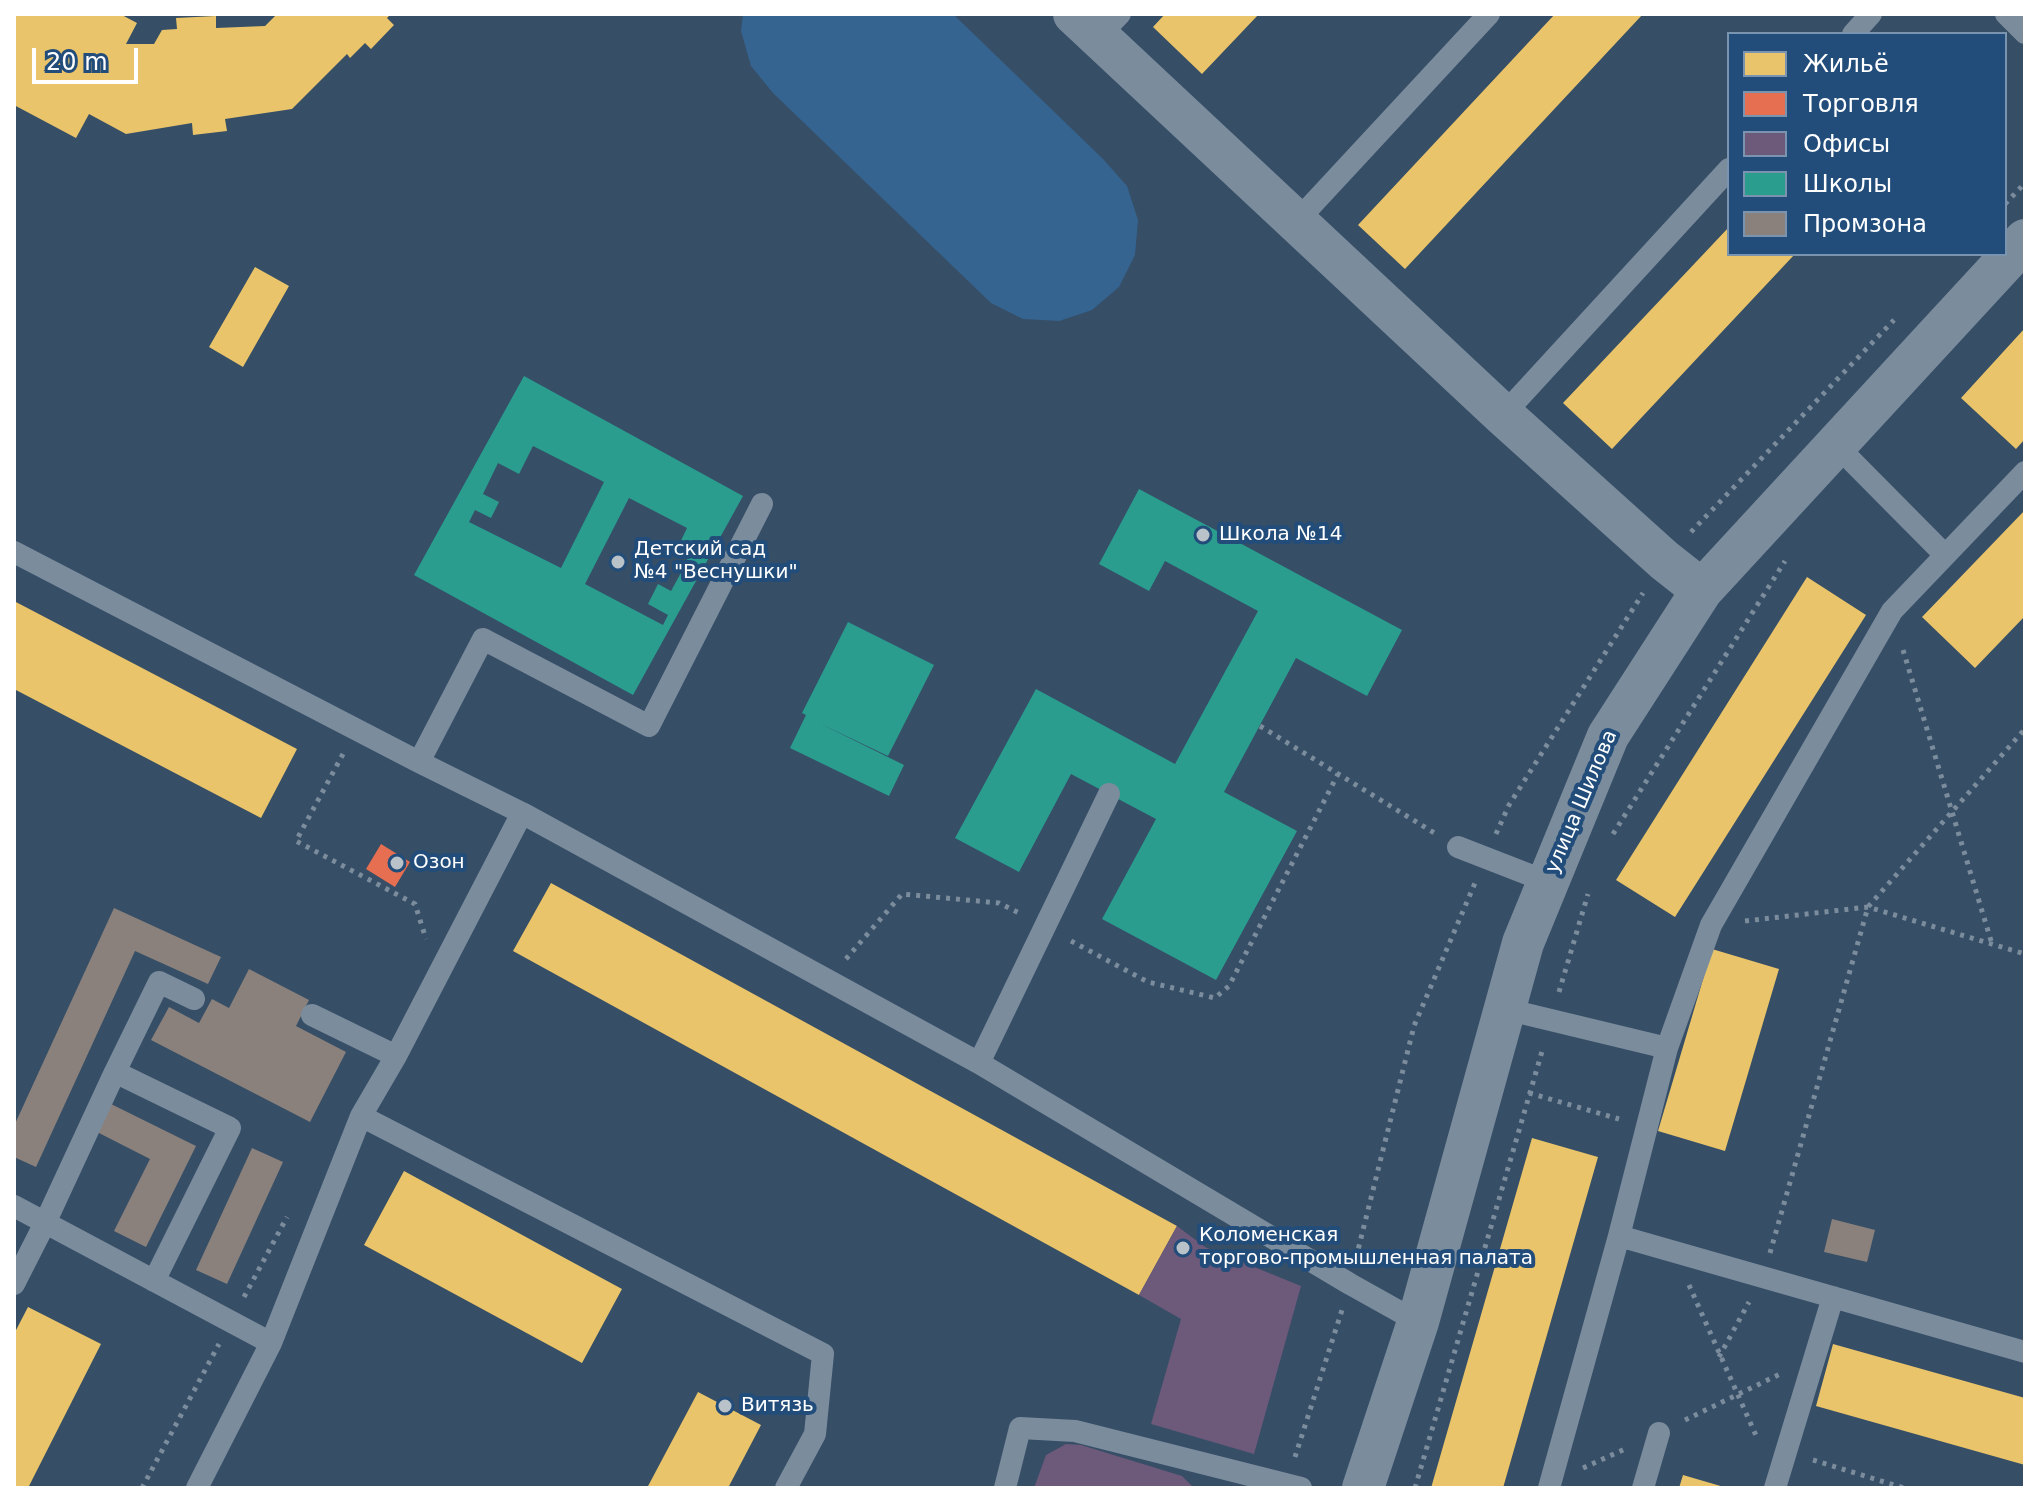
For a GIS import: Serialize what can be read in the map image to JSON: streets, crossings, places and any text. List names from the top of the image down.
{
  "streets": {
    "street": ["улица Шилова"]
  },
  "places": [
    "Школа №14",
    "Детский сад №4 \"Веснушки\"",
    "Озон",
    "Коломенская торгово-промышленная палата",
    "Витязь"
  ],
  "legend": [
    "Жильё",
    "Торговля",
    "Офисы",
    "Школы",
    "Промзона"
  ],
  "scale_bar": "20 m"
}
